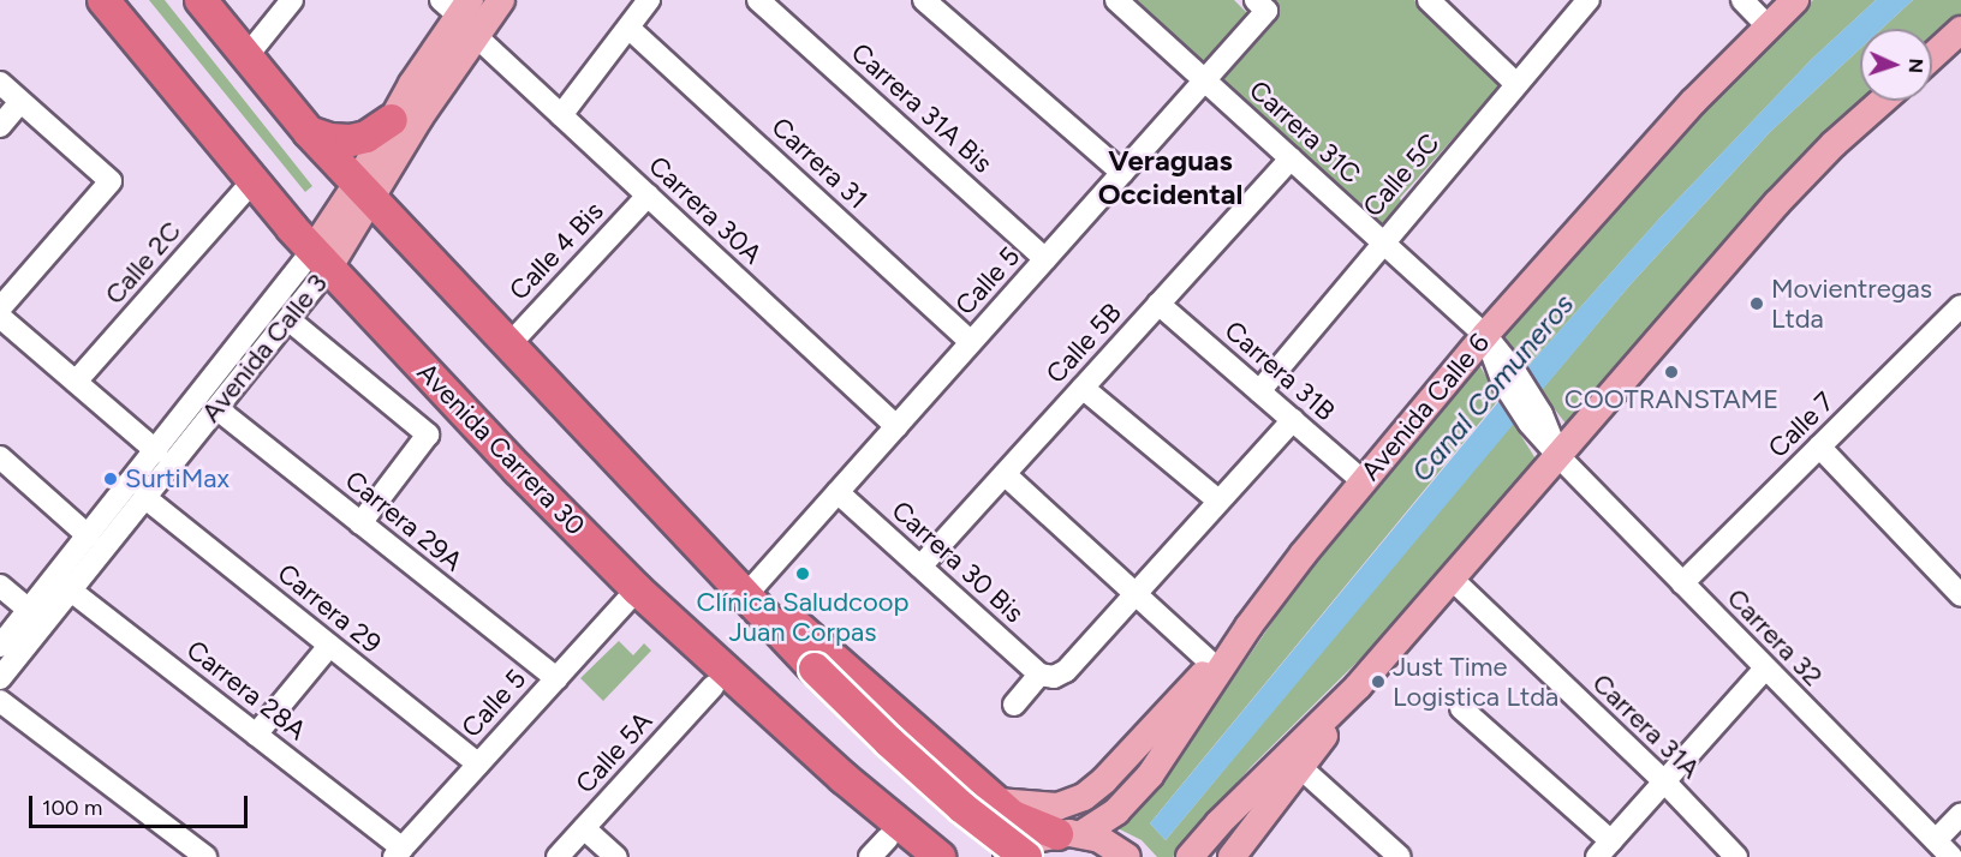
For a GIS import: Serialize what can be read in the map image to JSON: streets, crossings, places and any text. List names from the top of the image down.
{
  "streets": {
    "highway": ["Avenida Carrera 30"],
    "main road": ["Avenida Calle 3", "Avenida Calle 6"],
    "street": [
      "Carrera 31A Bis",
      "Carrera 31C",
      "Carrera 31",
      "Calle 5C",
      "Carrera 30A",
      "Calle 4 Bis",
      "Calle 2C",
      "Calle 5",
      "Calle 5B",
      "Carrera 31B",
      "Calle 7",
      "Carrera 29A",
      "Carrera 30 Bis",
      "Carrera 29",
      "Carrera 32",
      "Carrera 28A",
      "Carrera 31A",
      "Calle 5A"
    ]
  },
  "crossings": [
    ["Carrera 31A Bis", "Calle 5"],
    ["Carrera 31C", "Calle 5C"],
    ["Carrera 31C", "Calle 5"],
    ["Carrera 31C", "Calle 5B"],
    ["Carrera 31C", "Avenida Calle 6"],
    ["Carrera 31C", "Carrera 32"],
    ["Carrera 31", "Calle 5"],
    ["Calle 5C", "Carrera 31B"],
    ["Carrera 30A", "Calle 4 Bis"],
    ["Carrera 30A", "Calle 5"],
    ["Carrera 30A", "Avenida Calle 3"],
    ["Calle 2C", "Avenida Carrera 30"],
    ["Calle 5", "Avenida Carrera 30"],
    ["Calle 5", "Carrera 29A"],
    ["Calle 5", "Carrera 30 Bis"],
    ["Calle 5", "Carrera 29"],
    ["Calle 5", "Carrera 28A"],
    ["Calle 5B", "Carrera 31B"],
    ["Calle 5B", "Carrera 30 Bis"],
    ["Avenida Calle 3", "Avenida Carrera 30"],
    ["Avenida Calle 3", "Carrera 29A"],
    ["Avenida Calle 3", "Carrera 29"],
    ["Avenida Calle 3", "Carrera 28A"],
    ["Carrera 31B", "Avenida Calle 6"],
    ["Avenida Calle 6", "Carrera 32"],
    ["Calle 7", "Carrera 32"]
  ],
  "districts": ["Veraguas Occidental"],
  "water": ["Canal Comuneros"],
  "places": [
    "Movientregas Ltda",
    "COOTRANSTAME",
    "SurtiMax",
    "Clínica Saludcoop Juan Corpas",
    "Just Time Logistica Ltda"
  ],
  "scale_bar": "100 m",
  "north": "right"
}
